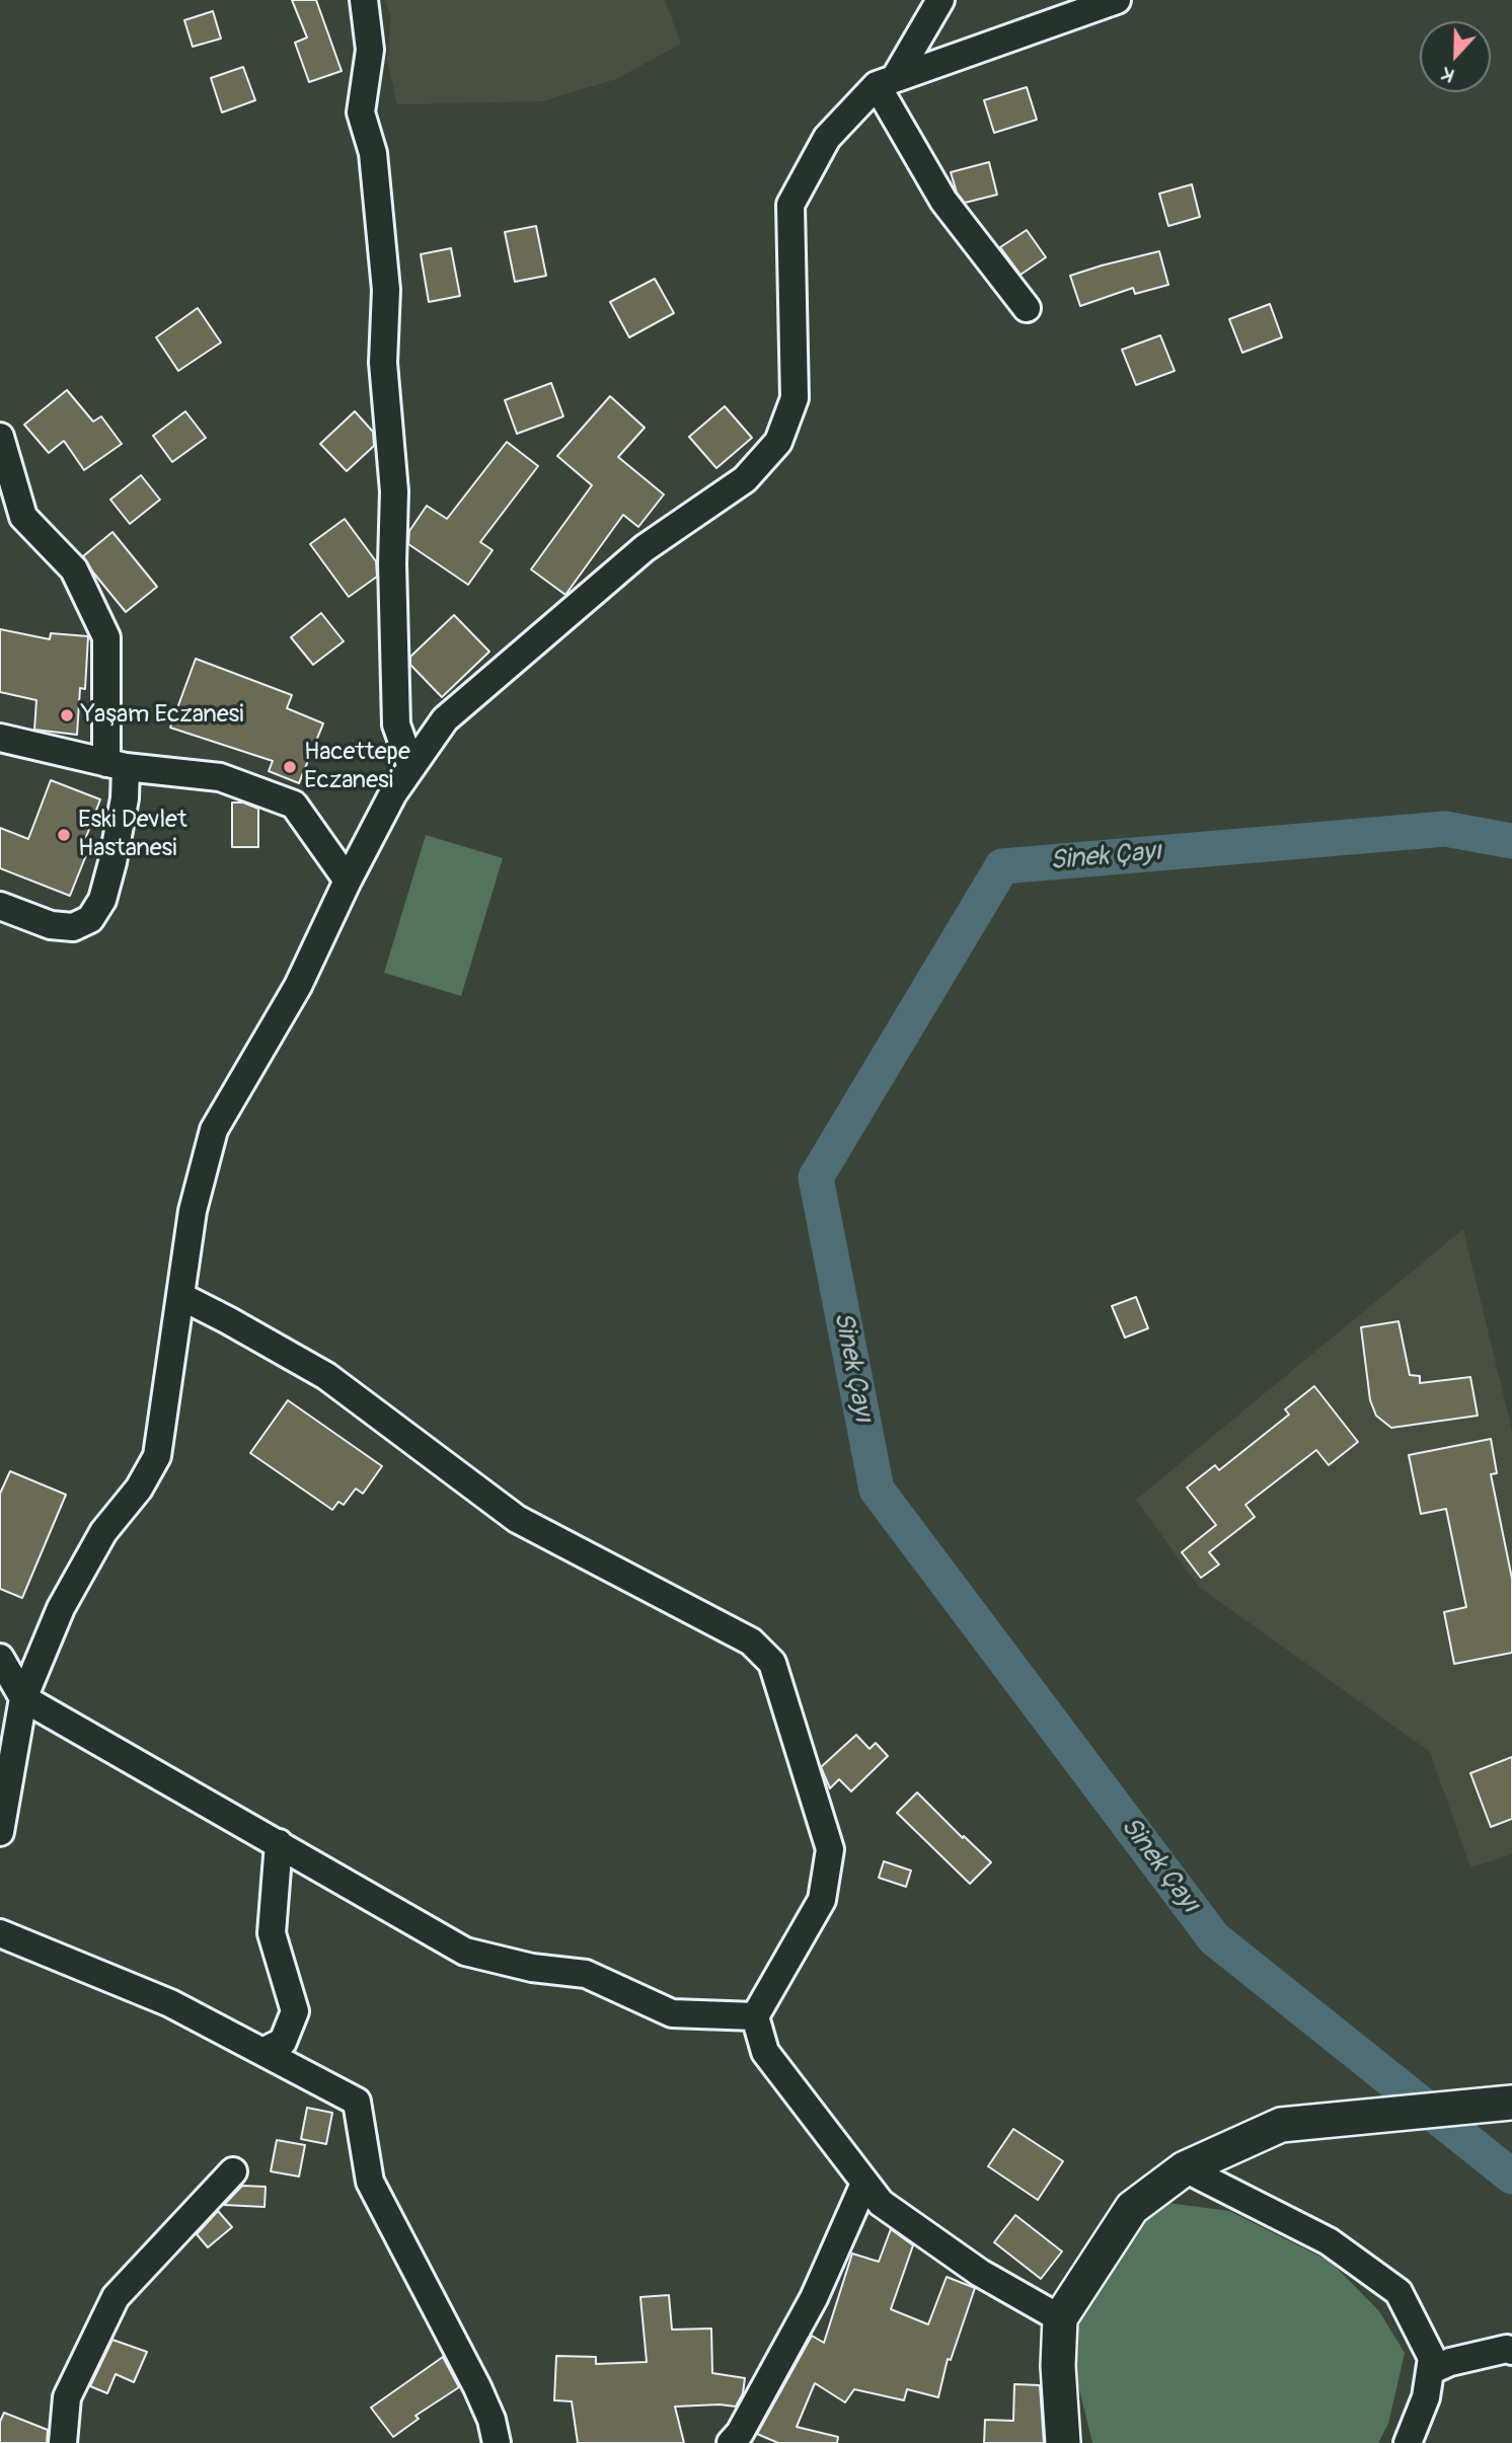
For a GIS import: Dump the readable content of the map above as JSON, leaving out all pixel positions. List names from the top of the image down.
{
  "water": ["Sinek Çayı"],
  "places": ["Yaşam Eczanesi", "Hacettepe Eczanesi", "Eski Devlet Hastanesi"],
  "north": "bottom"
}
